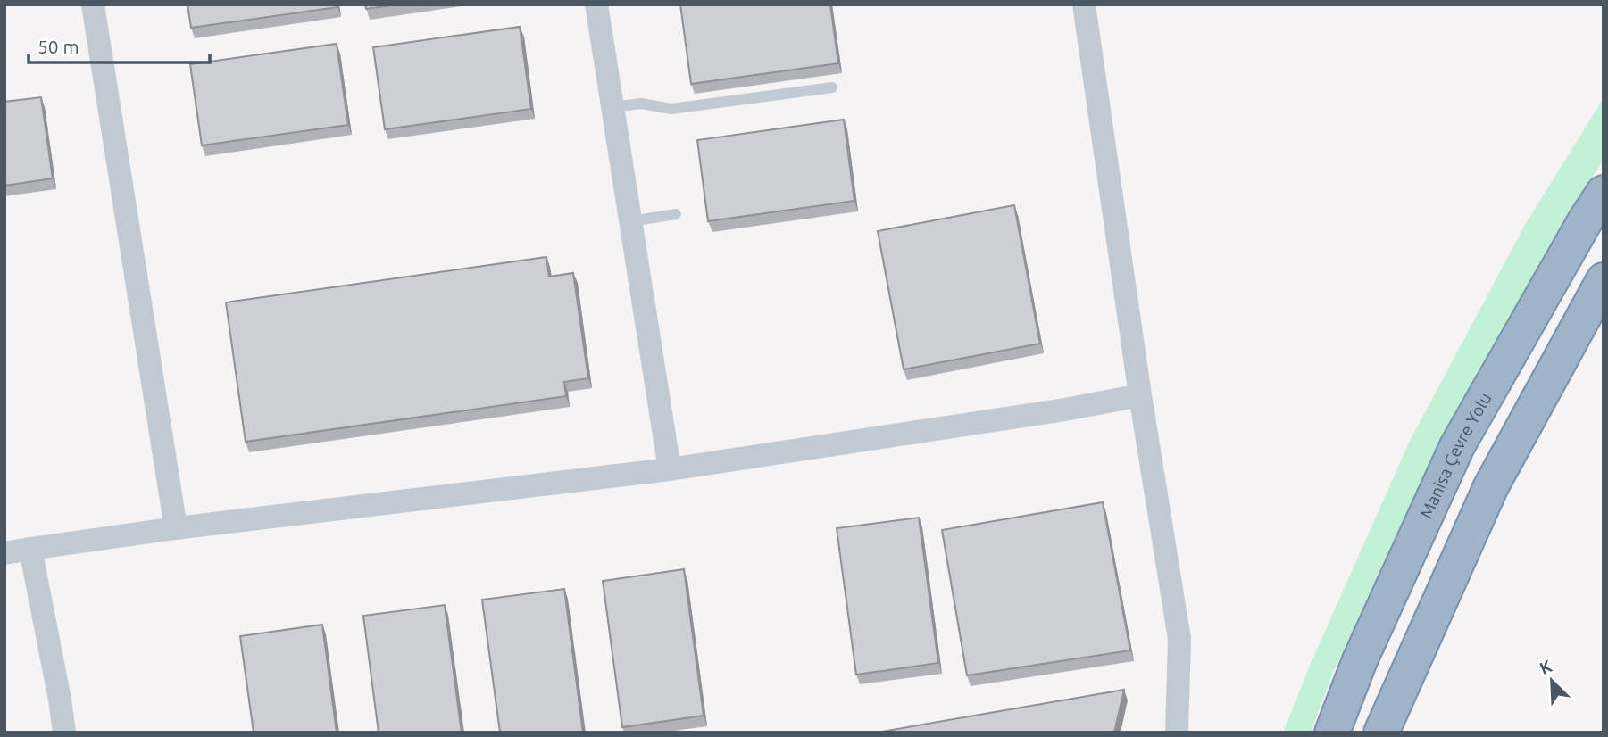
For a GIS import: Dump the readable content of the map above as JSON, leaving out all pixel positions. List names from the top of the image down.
{
  "streets": {
    "highway": ["Manisa Çevre Yolu"]
  },
  "scale_bar": "50 m",
  "north": "top left"
}
